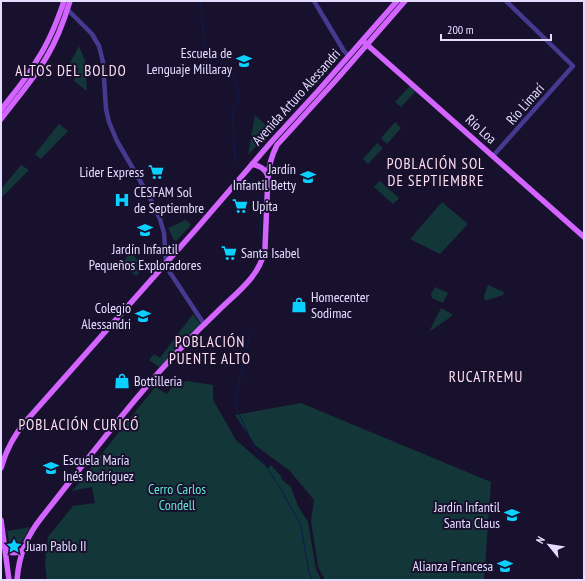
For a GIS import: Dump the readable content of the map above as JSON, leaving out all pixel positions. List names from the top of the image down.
{
  "streets": {
    "main road": ["Avenida Arturo Alessandri", "Río Loa"],
    "street": ["Río Limarí"]
  },
  "crossings": [
    ["Avenida Arturo Alessandri", "Río Loa"],
    ["Río Limarí", "Río Loa"]
  ],
  "districts": [
    "ALTOS DEL BOLDO",
    "POBLACIÓN SOL DE SEPTIEMBRE",
    "POBLACIÓN PUENTE ALTO",
    "RUCATREMU",
    "POBLACIÓN CURICÓ"
  ],
  "parks": ["Cerro Carlos Condell"],
  "places": {
    "school or university": [
      "Escuela de Lenguaje Millaray",
      "Jardín Infantil Betty",
      "Jardín Infantil Pequeños Exploradores",
      "Colegio Alessandri",
      "Escuela María Inés Rodríguez",
      "Jardín Infantil Santa Claus",
      "Alianza Francesa"
    ],
    "supermarket": ["Lider Express", "Upita", "Santa Isabel"],
    "hospital": ["CESFAM Sol de Septiembre"],
    "shop": ["Homecenter Sodimac", "Bottilleria"],
    "place": ["Juan Pablo II"]
  },
  "scale_bar": "200 m",
  "north": "top left"
}
